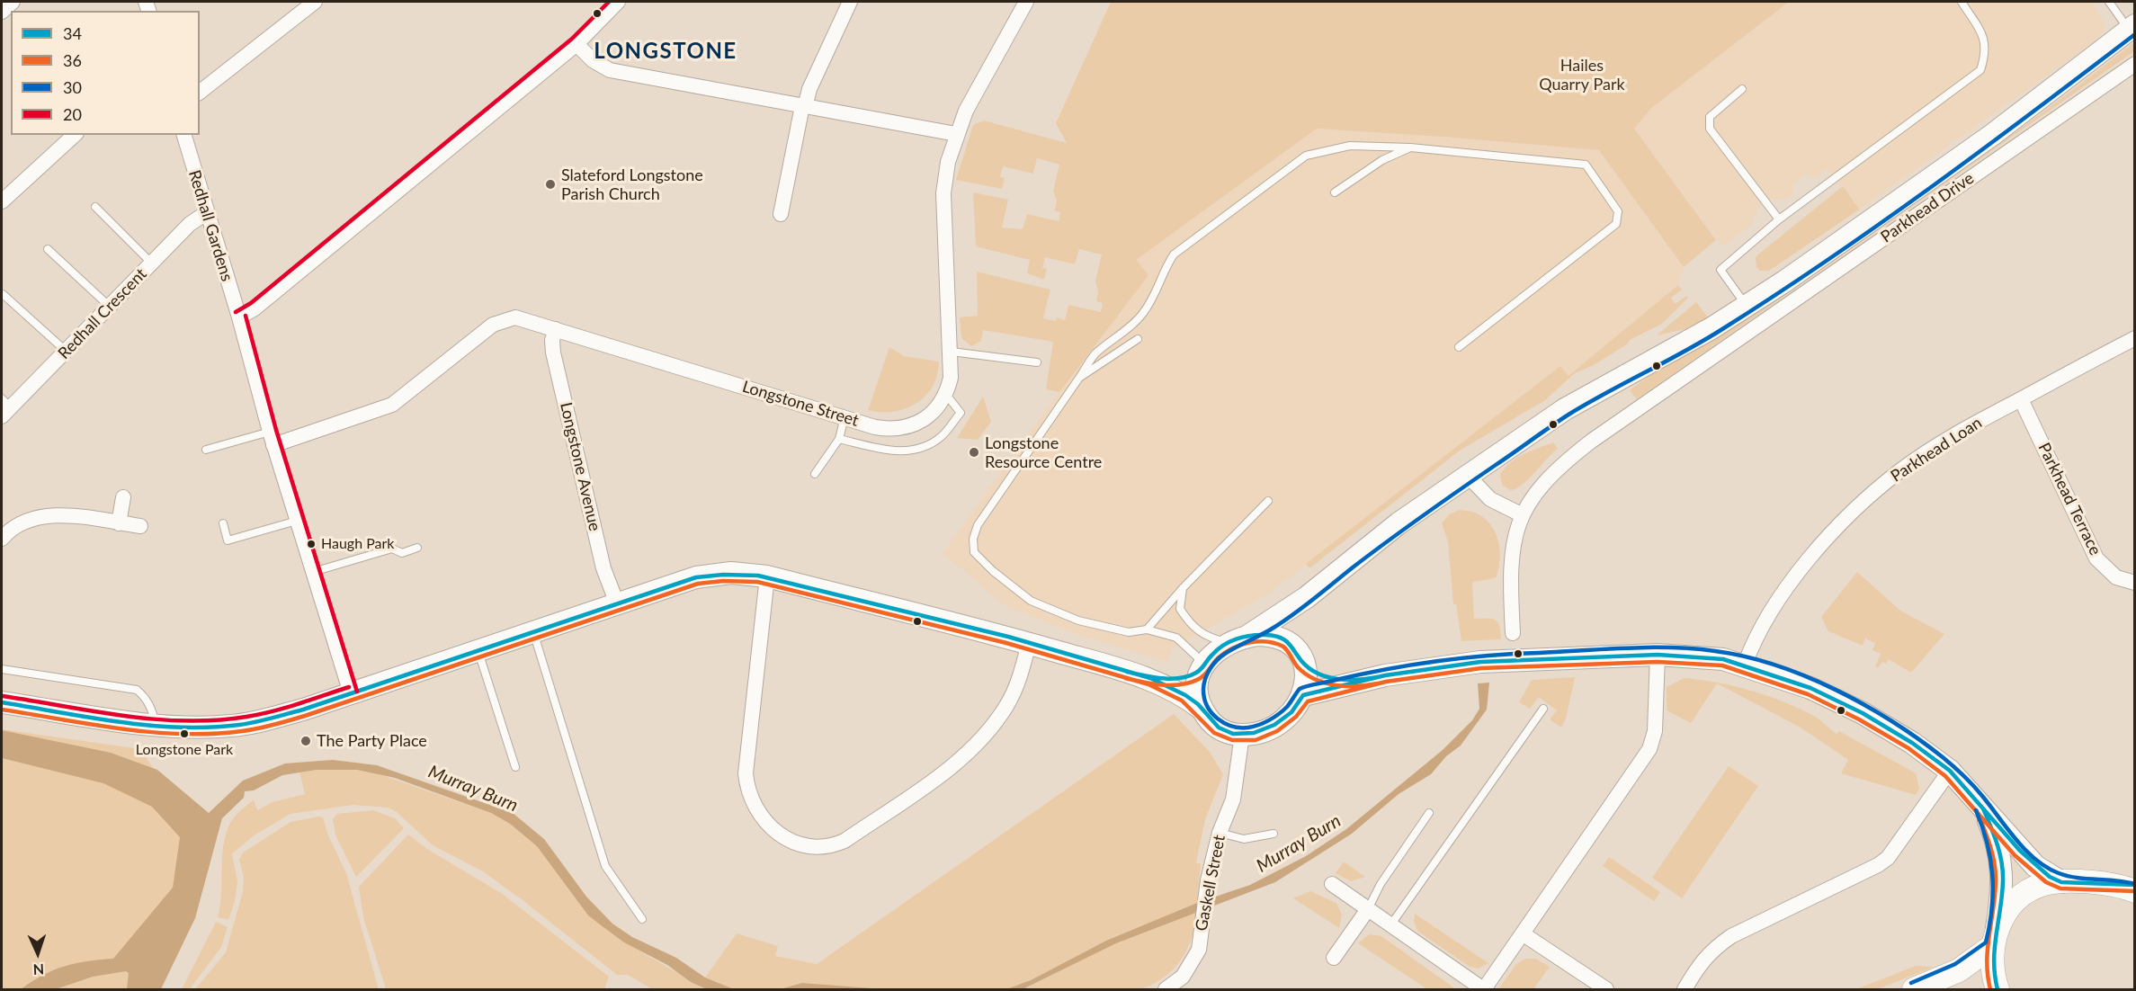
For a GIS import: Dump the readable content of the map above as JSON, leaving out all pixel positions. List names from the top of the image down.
{
  "streets": {
    "street": [
      "Parkhead Drive",
      "Redhall Gardens",
      "Redhall Crescent",
      "Longstone Street",
      "Parkhead Loan",
      "Longstone Avenue",
      "Parkhead Terrace",
      "Gaskell Street"
    ]
  },
  "crossings": [
    ["Redhall Gardens", "Redhall Crescent"],
    ["Redhall Gardens", "Longstone Street"],
    ["Longstone Street", "Longstone Avenue"],
    ["Parkhead Loan", "Parkhead Terrace"]
  ],
  "districts": ["LONGSTONE"],
  "water": ["Murray Burn"],
  "parks": ["Hailes Quarry Park"],
  "places": [
    "Slateford Longstone Parish Church",
    "Longstone Resource Centre",
    "Haugh Park",
    "Longstone Park",
    "The Party Place"
  ],
  "lines": [
    "transit line 20",
    "transit line 30",
    "transit line 34",
    "transit line 36"
  ],
  "legend": [
    "34",
    "36",
    "30",
    "20"
  ],
  "north": "bottom"
}
